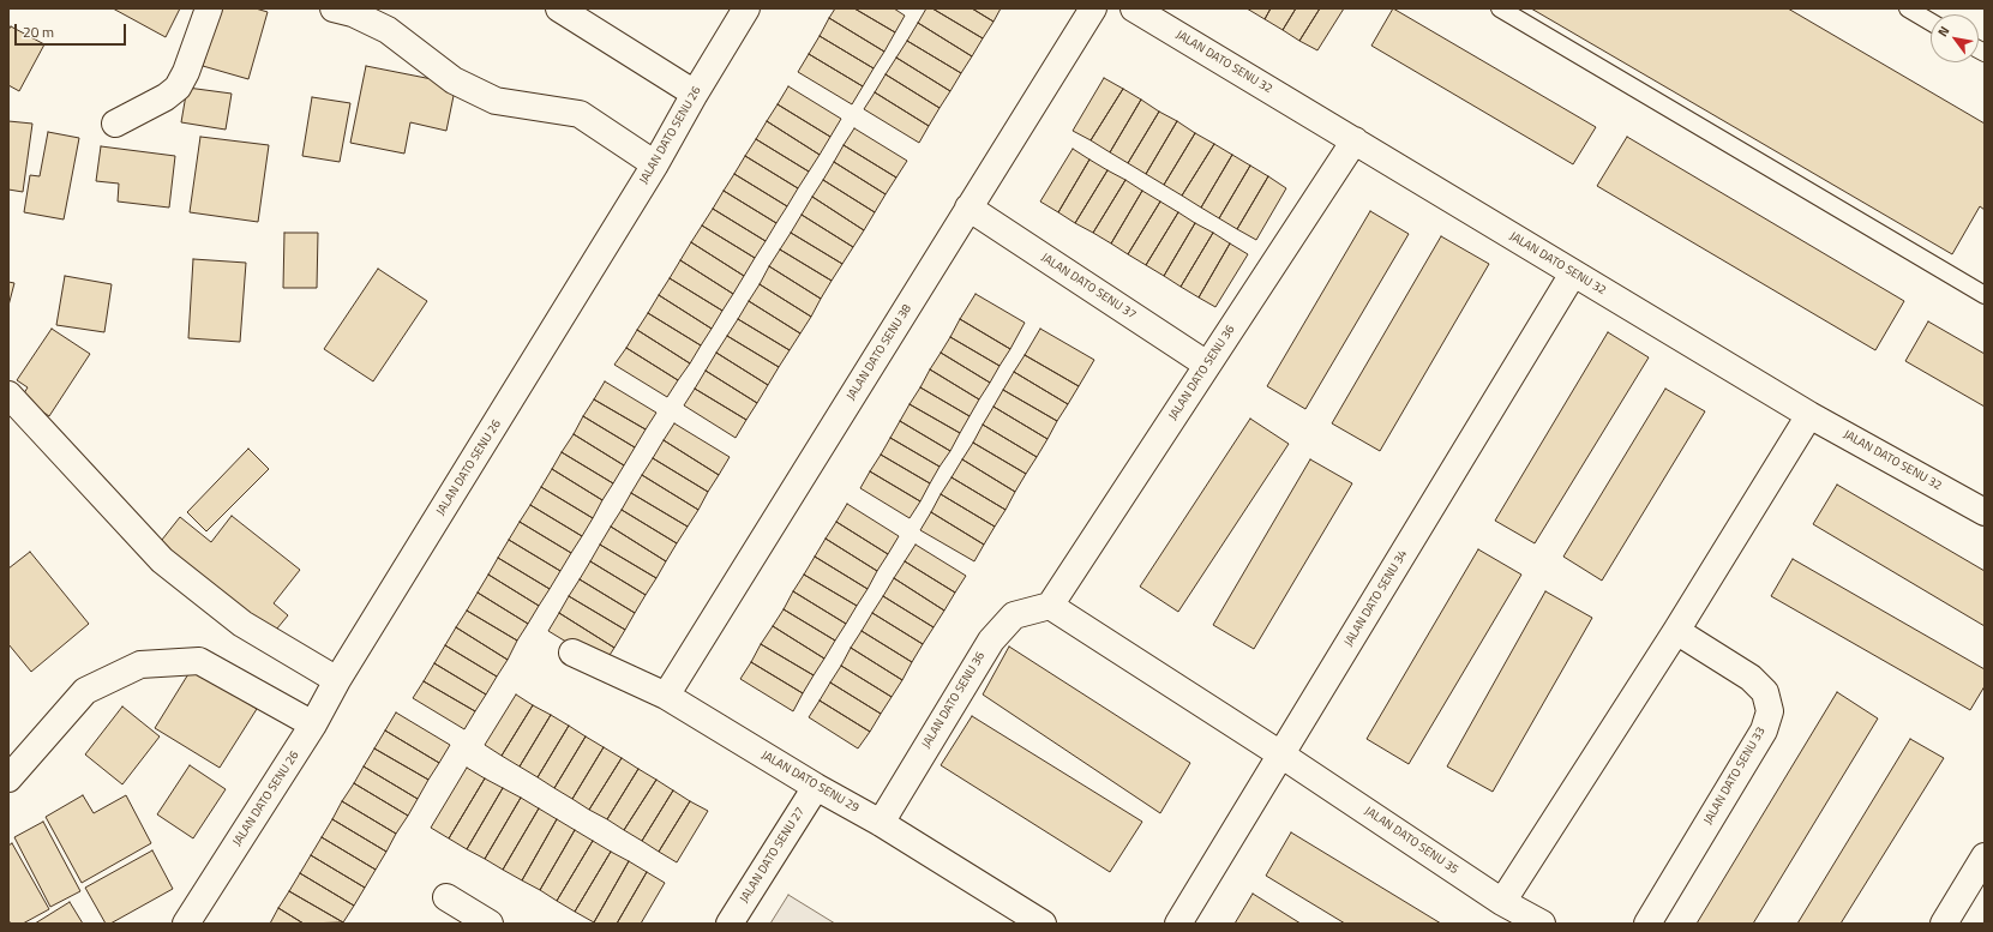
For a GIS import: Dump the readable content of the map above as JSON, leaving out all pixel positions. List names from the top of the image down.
{
  "streets": {
    "street": [
      "JALAN DATO SENU 32",
      "JALAN DATO SENU 26",
      "JALAN DATO SENU 37",
      "JALAN DATO SENU 38",
      "JALAN DATO SENU 36",
      "JALAN DATO SENU 34",
      "JALAN DATO SENU 33",
      "JALAN DATO SENU 29",
      "JALAN DATO SENU 35",
      "JALAN DATO SENU 27"
    ]
  },
  "crossings": [
    ["JALAN DATO SENU 32", "JALAN DATO SENU 36"],
    ["JALAN DATO SENU 32", "JALAN DATO SENU 34"],
    ["JALAN DATO SENU 37", "JALAN DATO SENU 38"],
    ["JALAN DATO SENU 37", "JALAN DATO SENU 36"],
    ["JALAN DATO SENU 38", "JALAN DATO SENU 29"],
    ["JALAN DATO SENU 36", "JALAN DATO SENU 29"],
    ["JALAN DATO SENU 34", "JALAN DATO SENU 35"],
    ["JALAN DATO SENU 29", "JALAN DATO SENU 27"]
  ],
  "scale_bar": "20 m",
  "north": "top left"
}
